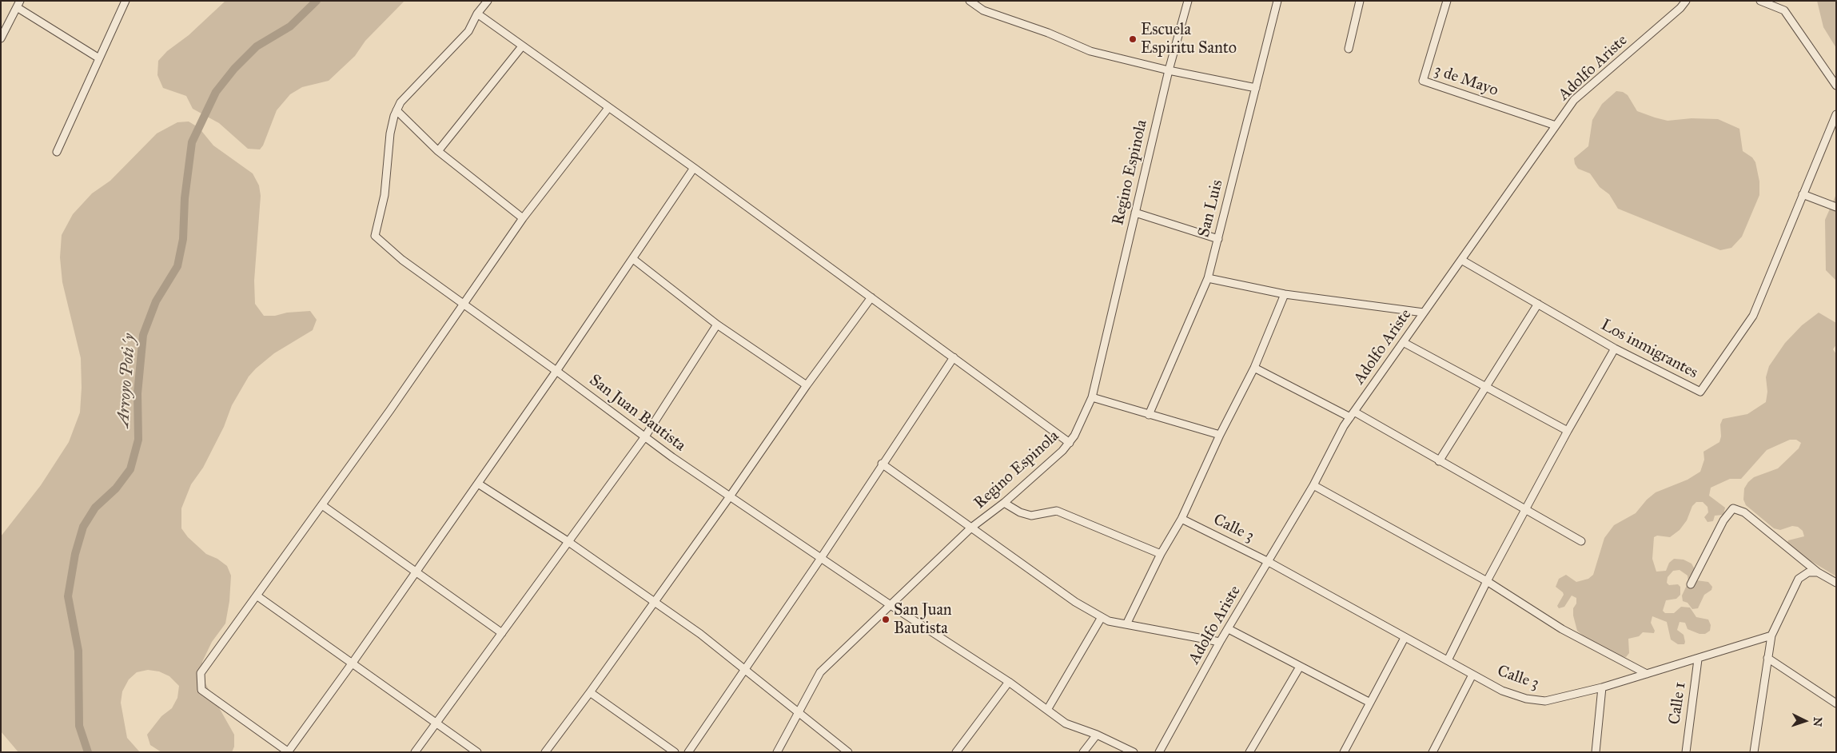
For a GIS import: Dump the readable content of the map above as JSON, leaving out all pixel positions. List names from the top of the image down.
{
  "streets": {
    "street": [
      "Adolfo Ariste",
      "3 de Mayo",
      "Regino Espinola",
      "San Luis",
      "Los inmigrantes",
      "San Juan Bautista",
      "Calle 3",
      "Calle 1"
    ]
  },
  "crossings": [
    ["Adolfo Ariste", "3 de Mayo"],
    ["Adolfo Ariste", "Los inmigrantes"],
    ["Adolfo Ariste", "Calle 3"],
    ["Regino Espinola", "San Juan Bautista"],
    ["Calle 3", "Calle 1"]
  ],
  "water": ["Arroyo Poti´y"],
  "places": ["Escuela Espiritu Santo", "San Juan Bautista"],
  "north": "right"
}
